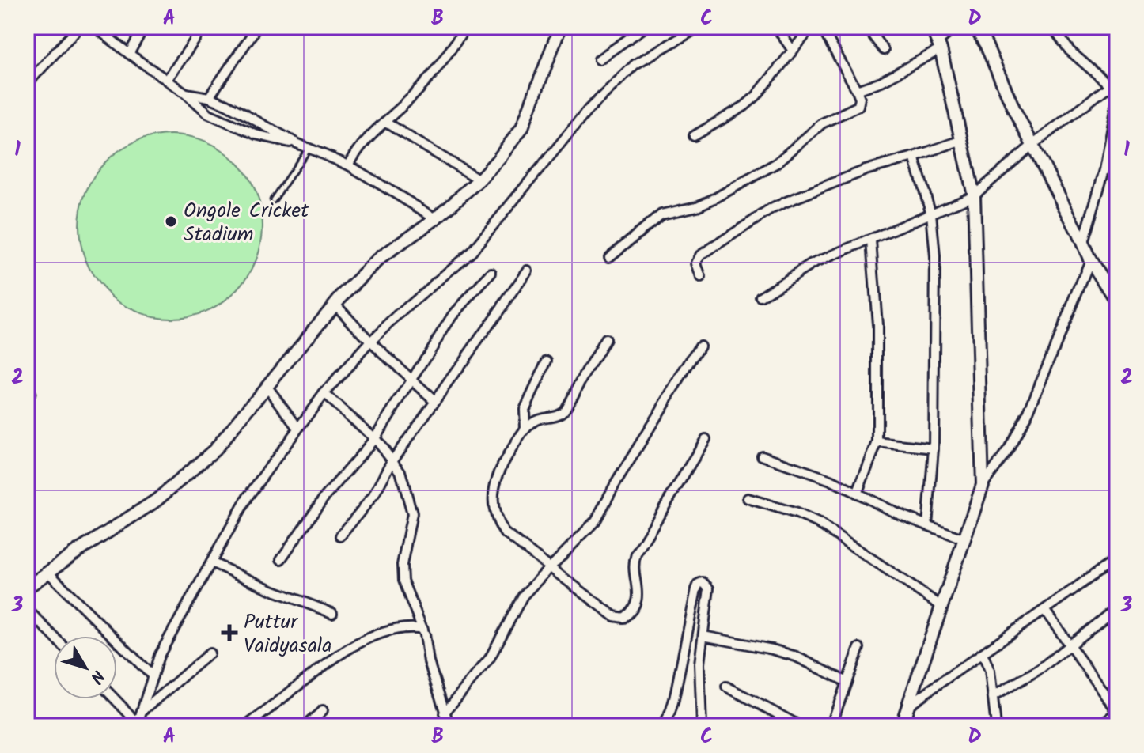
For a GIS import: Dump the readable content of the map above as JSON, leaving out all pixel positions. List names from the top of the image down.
{
  "places": {
    "other": ["Ongole Cricket Stadium"],
    "health": ["Puttur Vaidyasala"]
  },
  "north": "bottom right",
  "grid": {
    "columns": [
      "A",
      "B",
      "C",
      "D"
    ],
    "rows": ["1", "2", "3"]
  }
}
